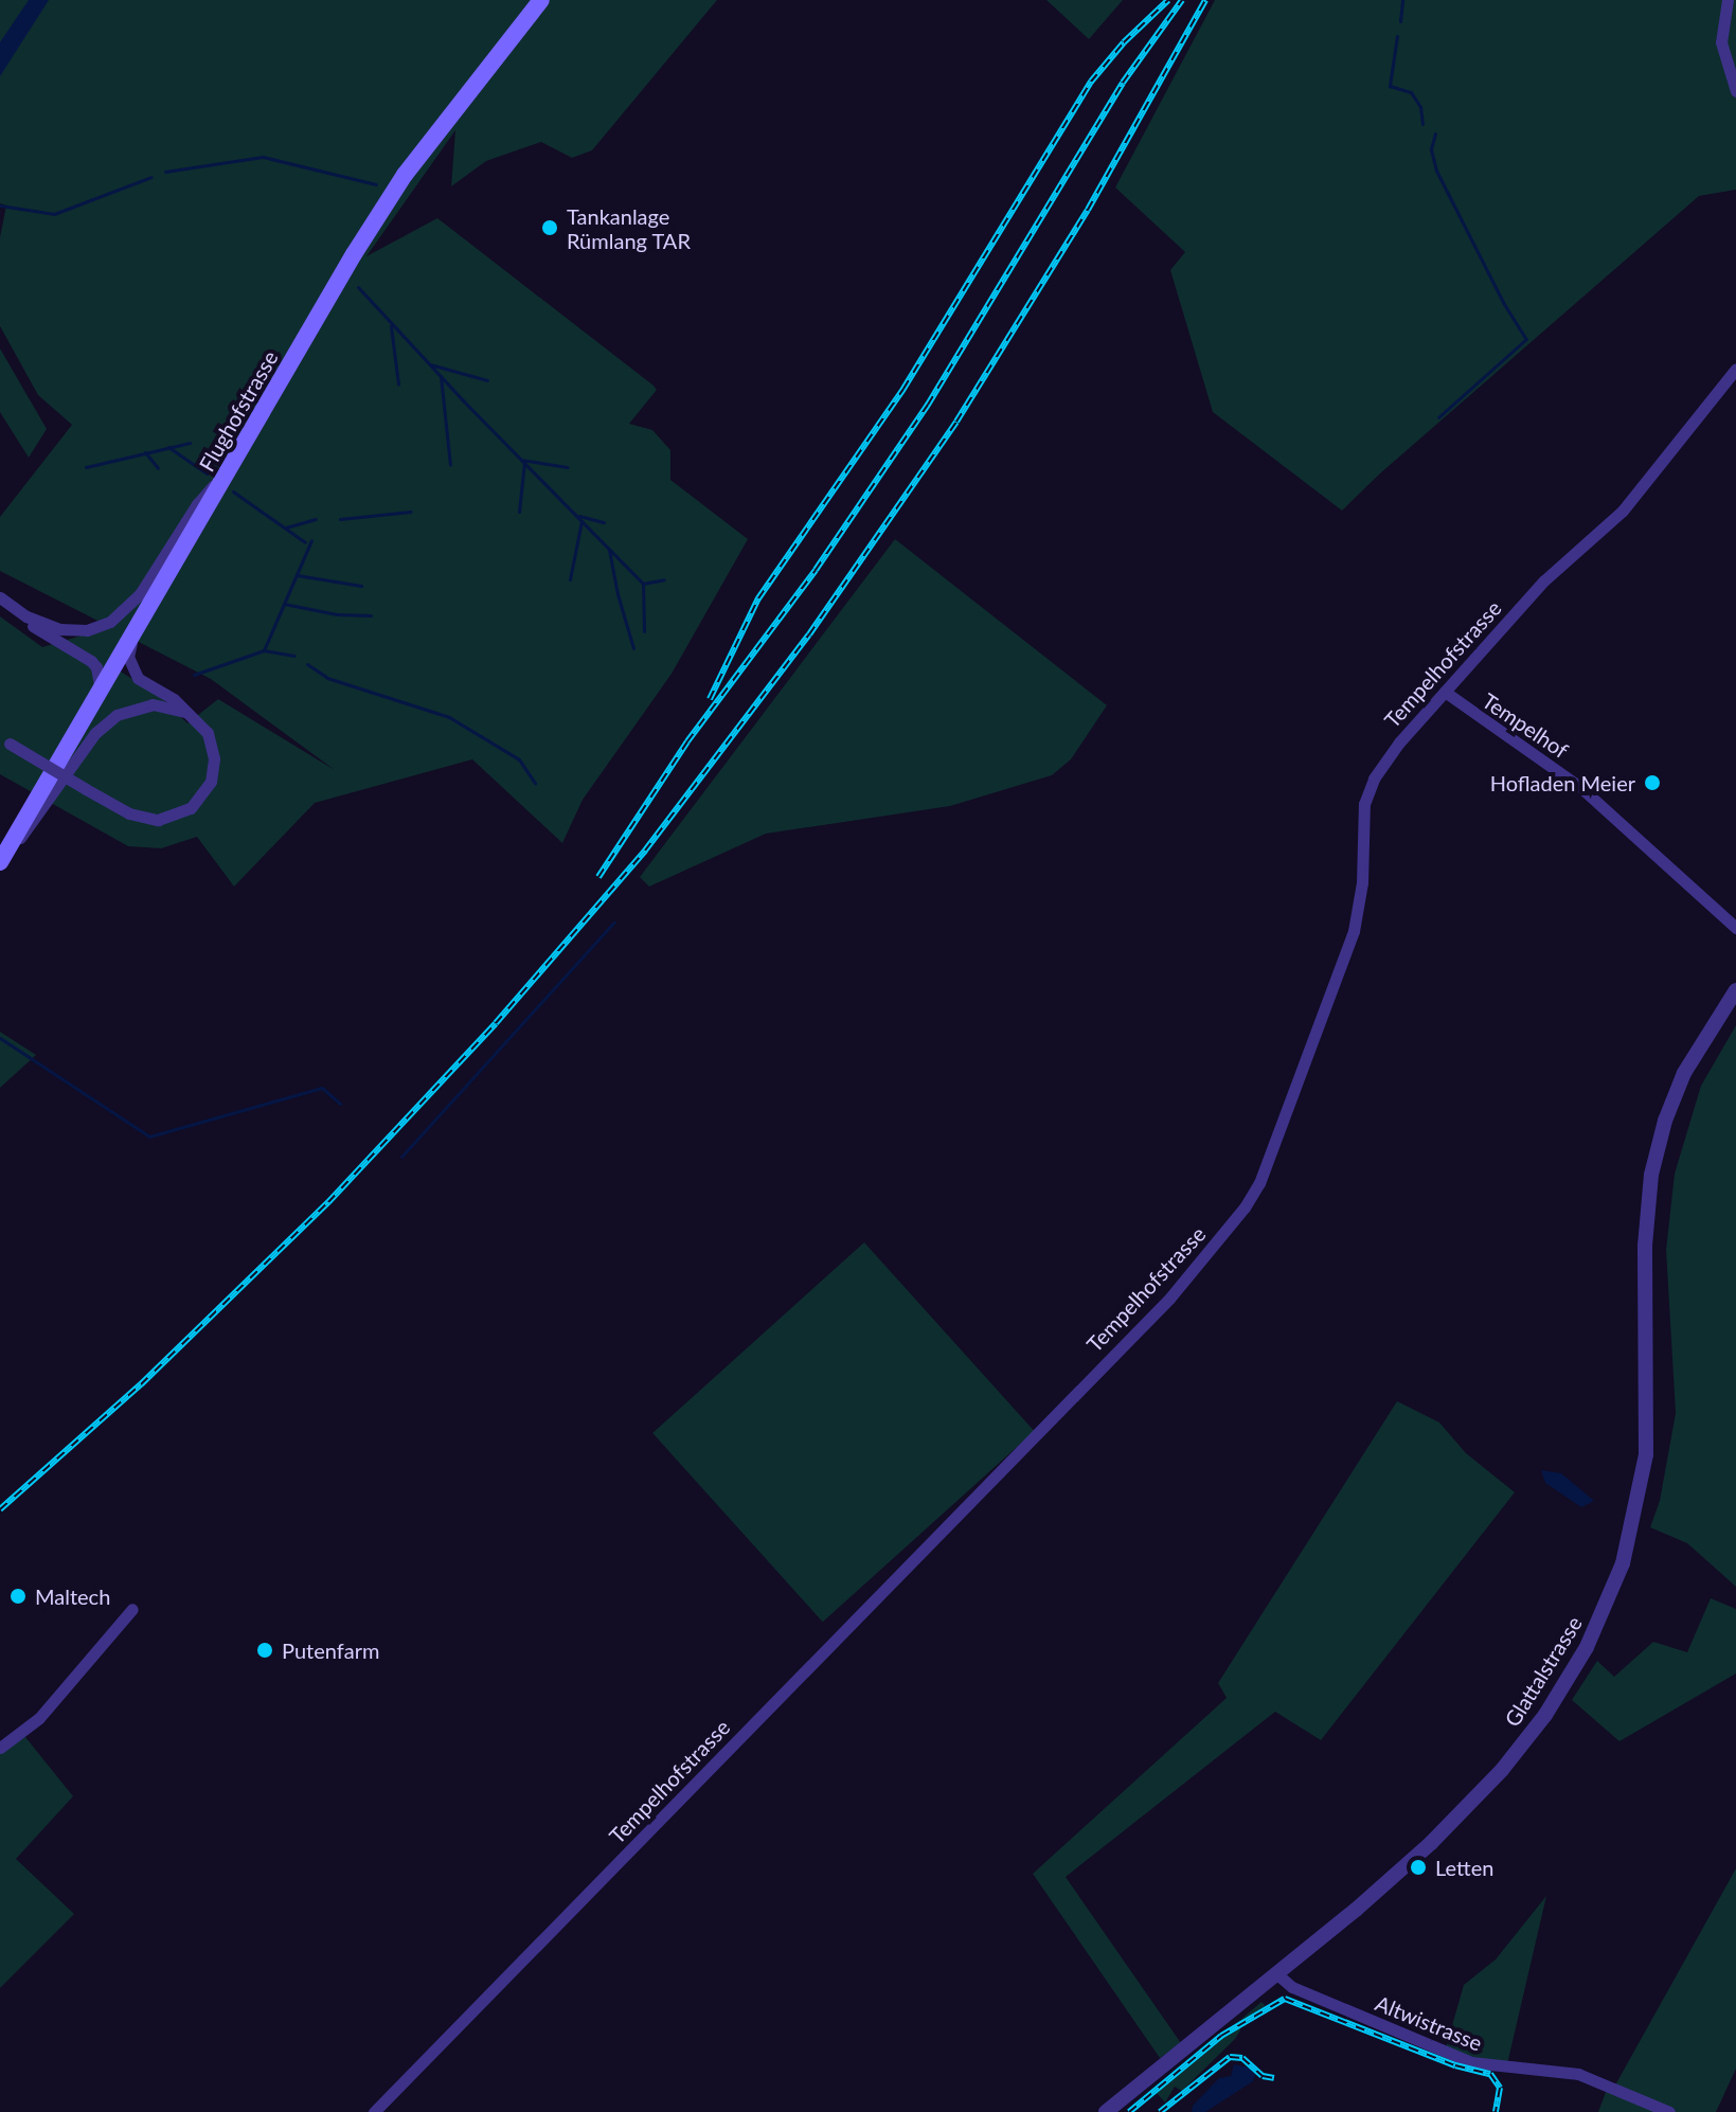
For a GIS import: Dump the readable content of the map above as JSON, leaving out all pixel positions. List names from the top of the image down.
{
  "streets": {
    "main road": ["Flughofstrasse"],
    "street": [
      "Tempelhofstrasse",
      "Tempelhof",
      "Glattalstrasse",
      "Altwistrasse"
    ]
  },
  "crossings": [
    ["Tempelhofstrasse", "Tempelhof"],
    ["Glattalstrasse", "Altwistrasse"]
  ],
  "places": [
    "Tankanlage Rümlang TAR",
    "Hofladen Meier",
    "Maltech",
    "Putenfarm",
    "Letten"
  ]
}
